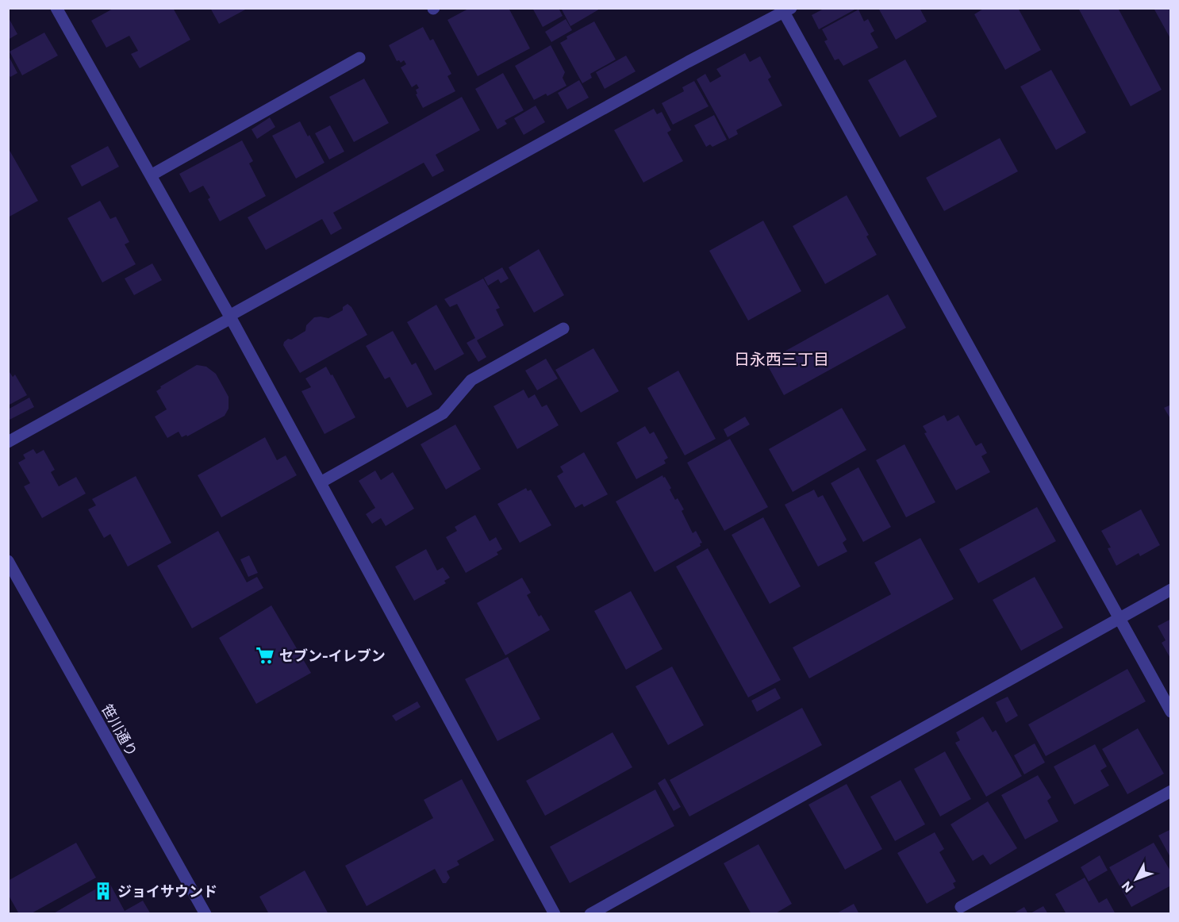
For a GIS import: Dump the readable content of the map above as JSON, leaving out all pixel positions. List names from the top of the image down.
{
  "streets": {
    "street": ["笹川通り"]
  },
  "districts": ["日永西三丁目"],
  "places": {
    "supermarket": ["セブン-イレブン"],
    "building": ["ジョイサウンド"]
  },
  "north": "bottom left"
}
